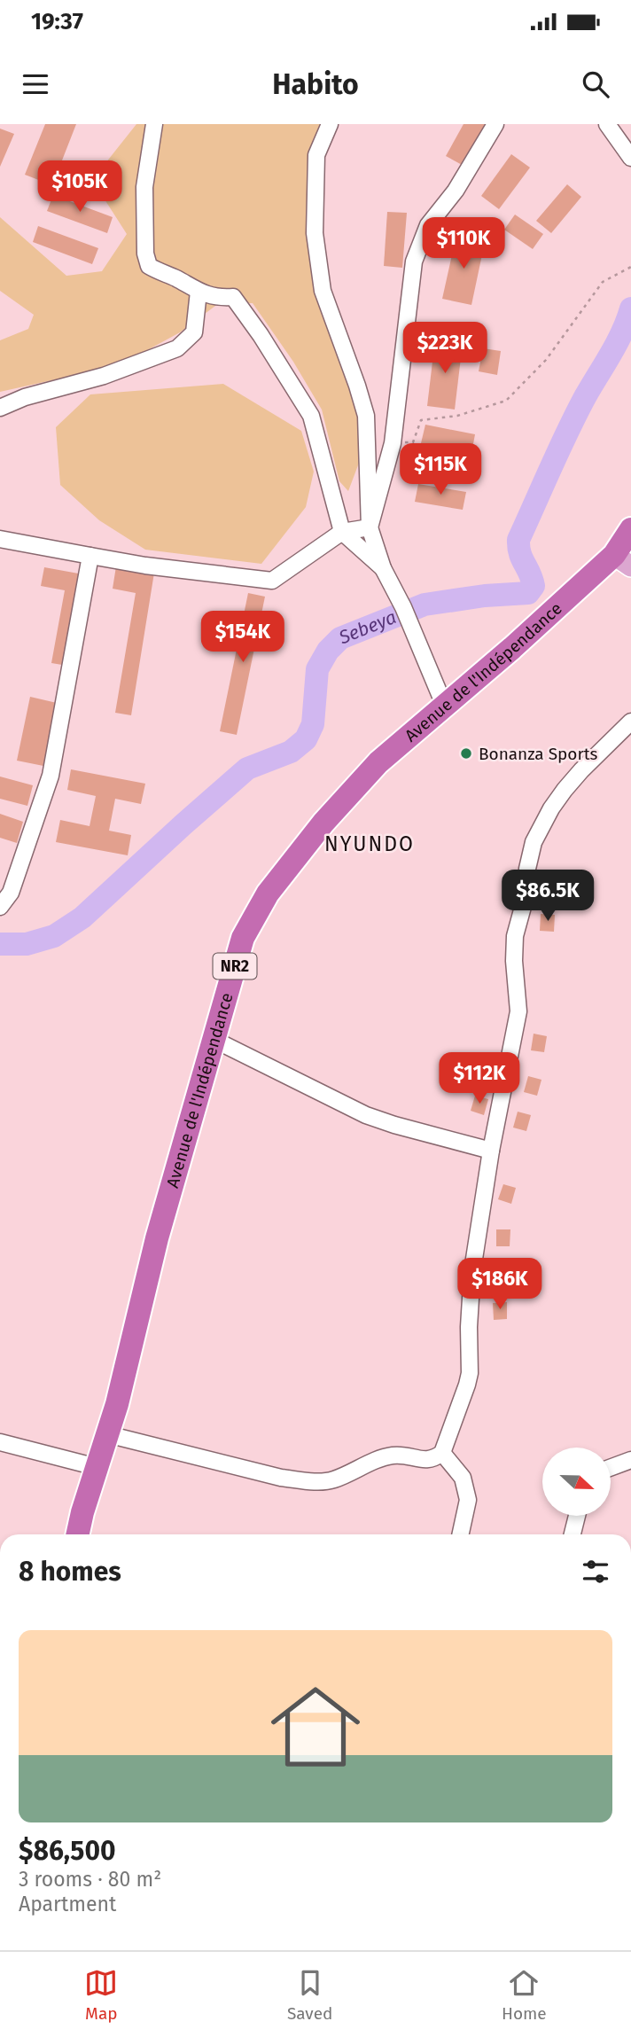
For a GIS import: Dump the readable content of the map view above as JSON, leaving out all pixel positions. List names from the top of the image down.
{
  "streets": {
    "highway": ["Avenue de l'Indépendance", "NR2"]
  },
  "districts": ["NYUNDO"],
  "water": ["Sebeya"],
  "places": ["Bonanza Sports"],
  "north": "right",
  "page": {
    "status": "19:37",
    "header": "Habito",
    "price": [
      "$105K",
      "$110K",
      "$223K",
      "$115K",
      "$154K",
      "$86.5K",
      "$112K",
      "$186K"
    ],
    "heading": "8 homes",
    "list": [
      {
        "name": "$86,500",
        "note": "3 rooms · 80 m² · Apartment"
      }
    ],
    "tabs": ["Map", "Saved", "Home"]
  }
}
